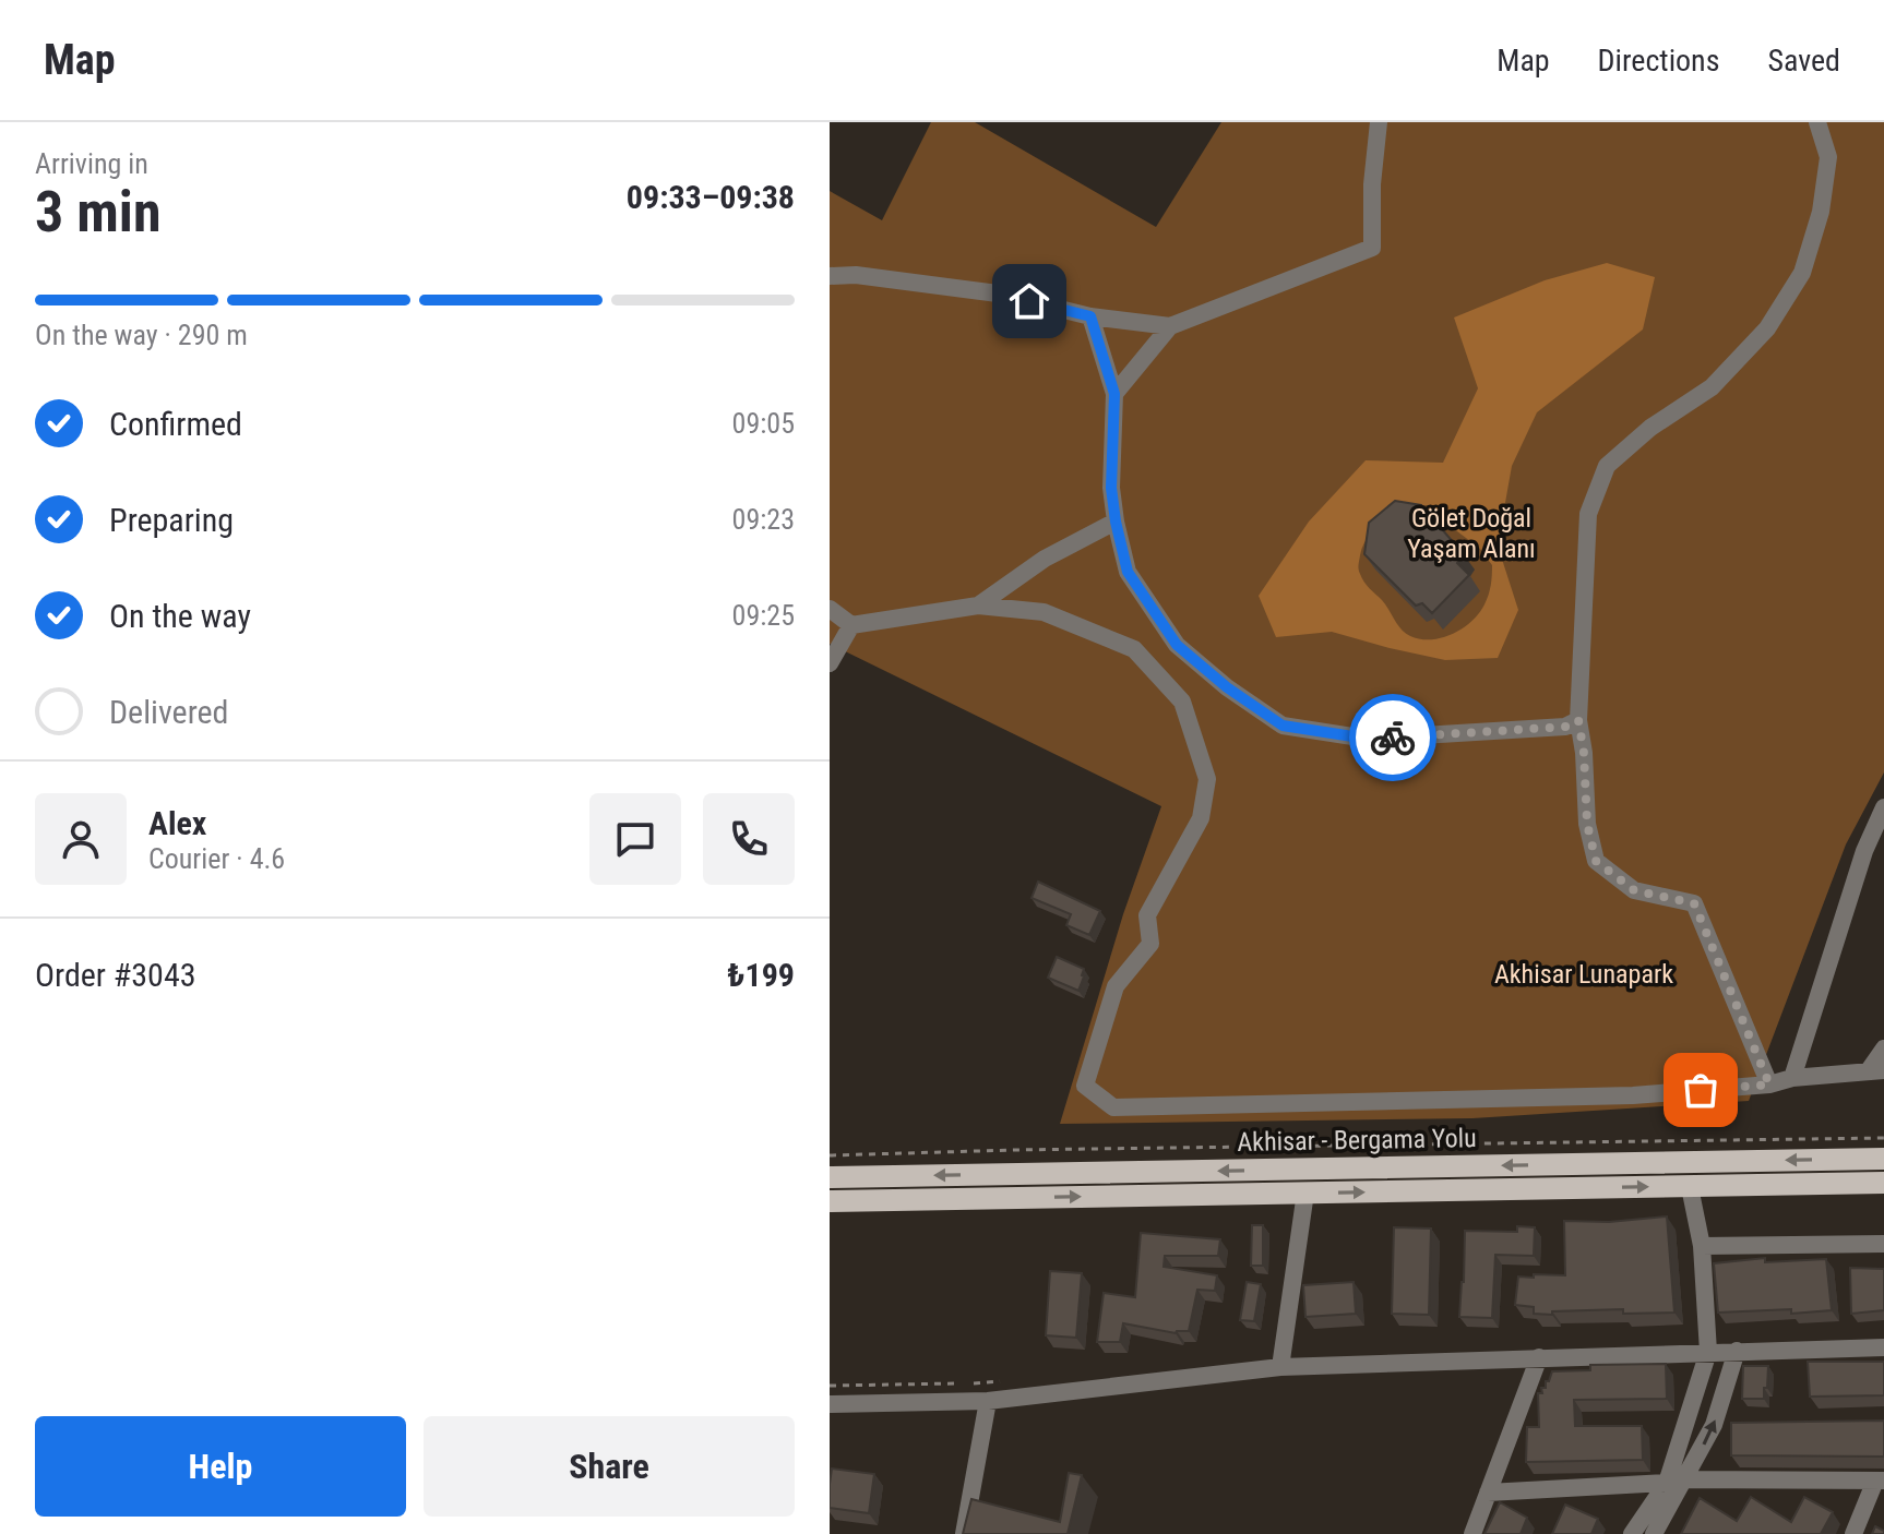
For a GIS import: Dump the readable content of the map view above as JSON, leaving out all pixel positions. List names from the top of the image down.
{
  "streets": {
    "main road": ["Akhisar - Bergama Yolu"]
  },
  "parks": ["Gölet Doğal Yaşam Alanı", "Akhisar Lunapark"],
  "page": {
    "header": "Map",
    "nav": ["Map", "Directions", "Saved"],
    "heading": ["3 min", "Arriving in", "09:33–09:38"],
    "panel": [
      "Alex",
      "Courier · 4.6",
      "Order #3043",
      "₺199"
    ],
    "bar": "On the way · 290 m",
    "list": [
      ["Confirmed", "09:05"],
      ["Preparing", "09:23"],
      ["On the way", "09:25"],
      "Delivered"
    ],
    "buttons": ["Help", "Share"]
  }
}
